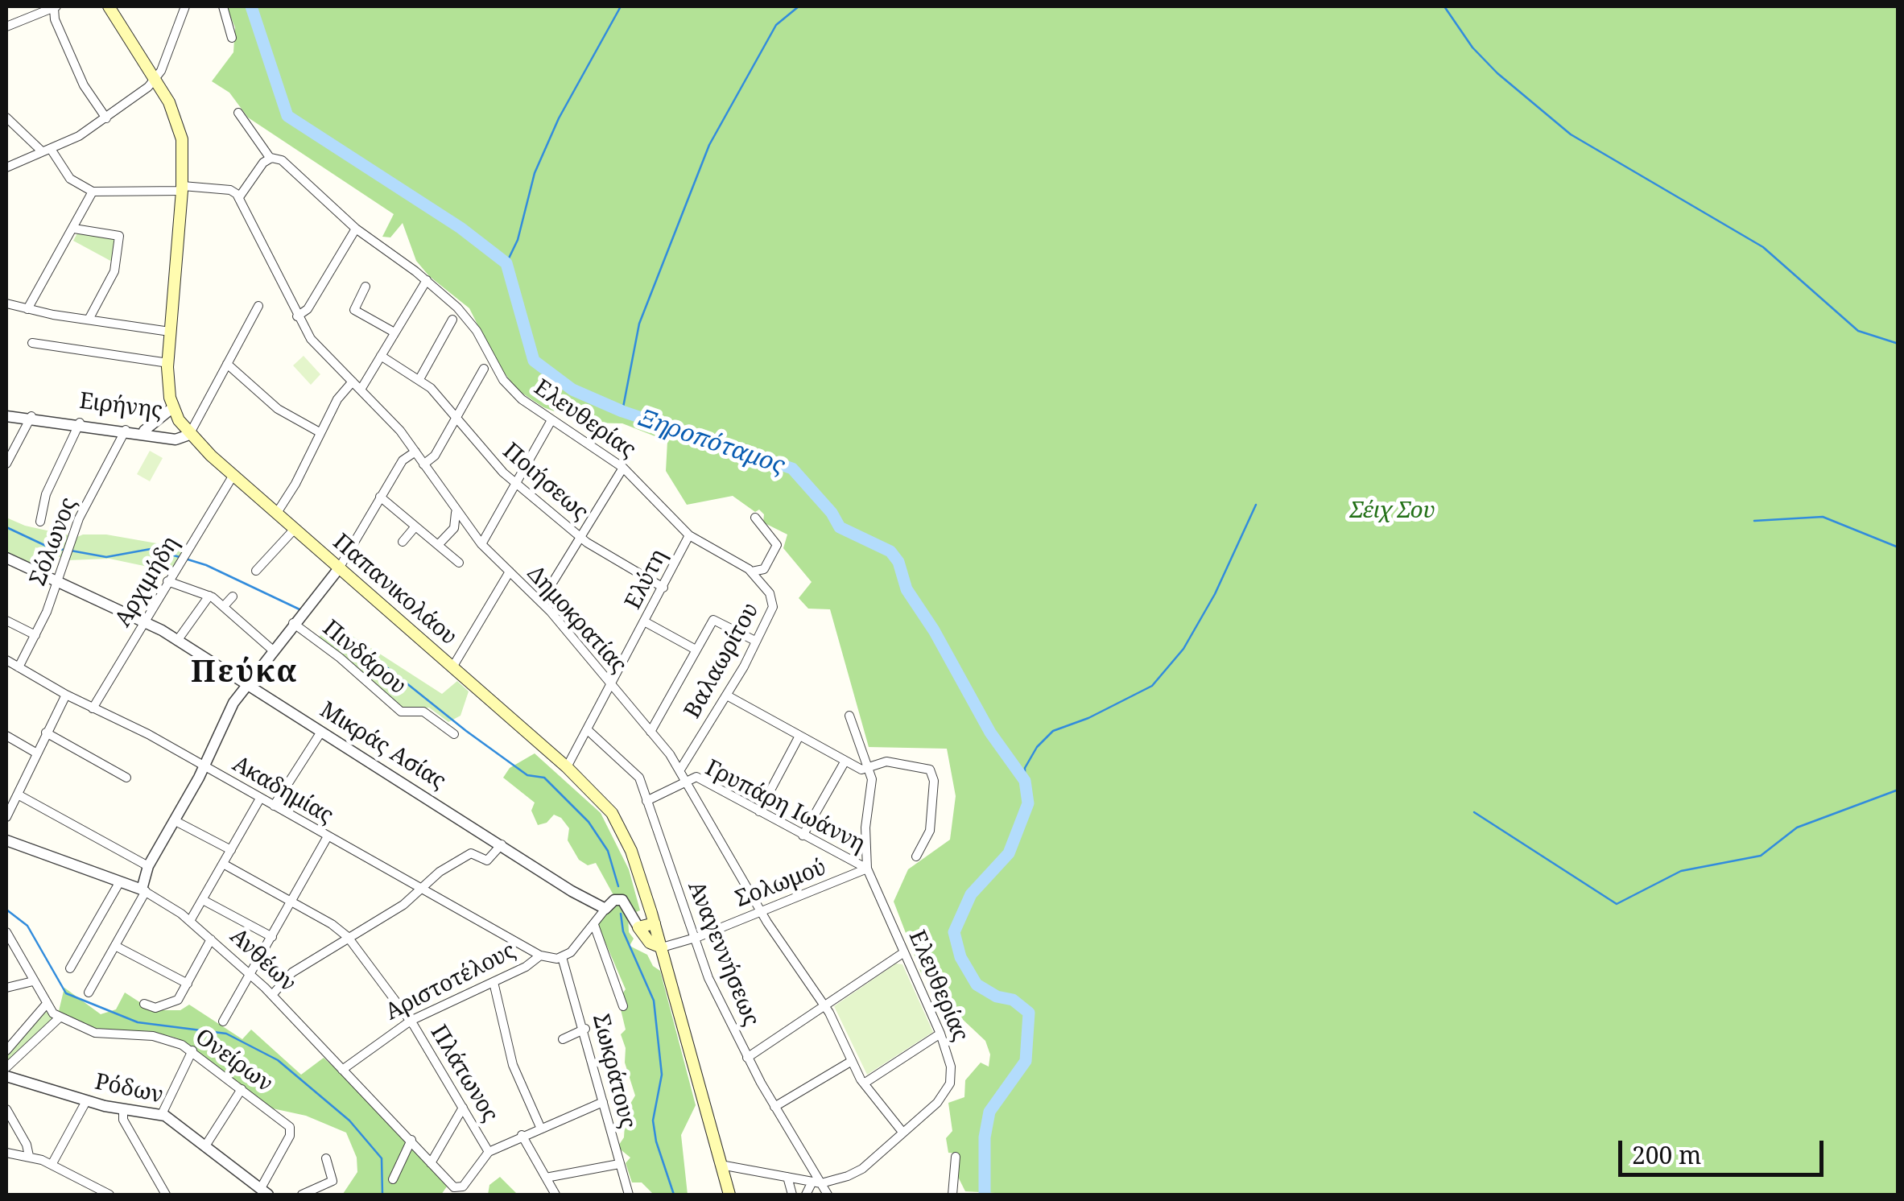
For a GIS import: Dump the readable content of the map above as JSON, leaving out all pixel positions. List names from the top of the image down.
{
  "streets": {
    "main road": ["Παπανικολάου"],
    "street": [
      "Ειρήνης",
      "Ελευθερίας",
      "Ποιήσεως",
      "Σόλωνος",
      "Ελύτη",
      "Αρχιμήδη",
      "Δημοκρατίας",
      "Πινδάρου",
      "Βαλαωρίτου",
      "Μικράς Ασίας",
      "Ακαδημίας",
      "Γρυπάρη Ιωάννη",
      "Σολωμού",
      "Αναγεννήσεως",
      "Ανθέων",
      "Αριστοτέλους",
      "Ονείρων",
      "Σωκράτους",
      "Πλάτωνος",
      "Ρόδων"
    ]
  },
  "crossings": [
    ["Ειρήνης", "Σόλωνος"],
    ["Ειρήνης", "Παπανικολάου"],
    ["Ελευθερίας", "Ελύτη"],
    ["Ελευθερίας", "Δημοκρατίας"],
    ["Ελευθερίας", "Βαλαωρίτου"],
    ["Ελευθερίας", "Γρυπάρη Ιωάννη"],
    ["Ελευθερίας", "Σολωμού"],
    ["Ποιήσεως", "Ελύτη"],
    ["Σόλωνος", "Μικράς Ασίας"],
    ["Σόλωνος", "Ακαδημίας"],
    ["Ελύτη", "Παπανικολάου"],
    ["Ελύτη", "Δημοκρατίας"],
    ["Ελύτη", "Αναγεννήσεως"],
    ["Αρχιμήδη", "Παπανικολάου"],
    ["Αρχιμήδη", "Μικράς Ασίας"],
    ["Αρχιμήδη", "Ακαδημίας"],
    ["Παπανικολάου", "Σολωμού"],
    ["Δημοκρατίας", "Βαλαωρίτου"],
    ["Δημοκρατίας", "Γρυπάρη Ιωάννη"],
    ["Δημοκρατίας", "Σολωμού"],
    ["Ακαδημίας", "Αριστοτέλους"],
    ["Γρυπάρη Ιωάννη", "Σολωμού"],
    ["Σολωμού", "Αναγεννήσεως"],
    ["Ανθέων", "Αριστοτέλους"],
    ["Ανθέων", "Πλάτωνος"],
    ["Αριστοτέλους", "Σωκράτους"],
    ["Αριστοτέλους", "Πλάτωνος"],
    ["Ονείρων", "Ρόδων"]
  ],
  "districts": ["Πεύκα"],
  "water": ["Ξηροπόταμος"],
  "parks": ["Σέιχ Σου"],
  "scale_bar": "200 m"
}
